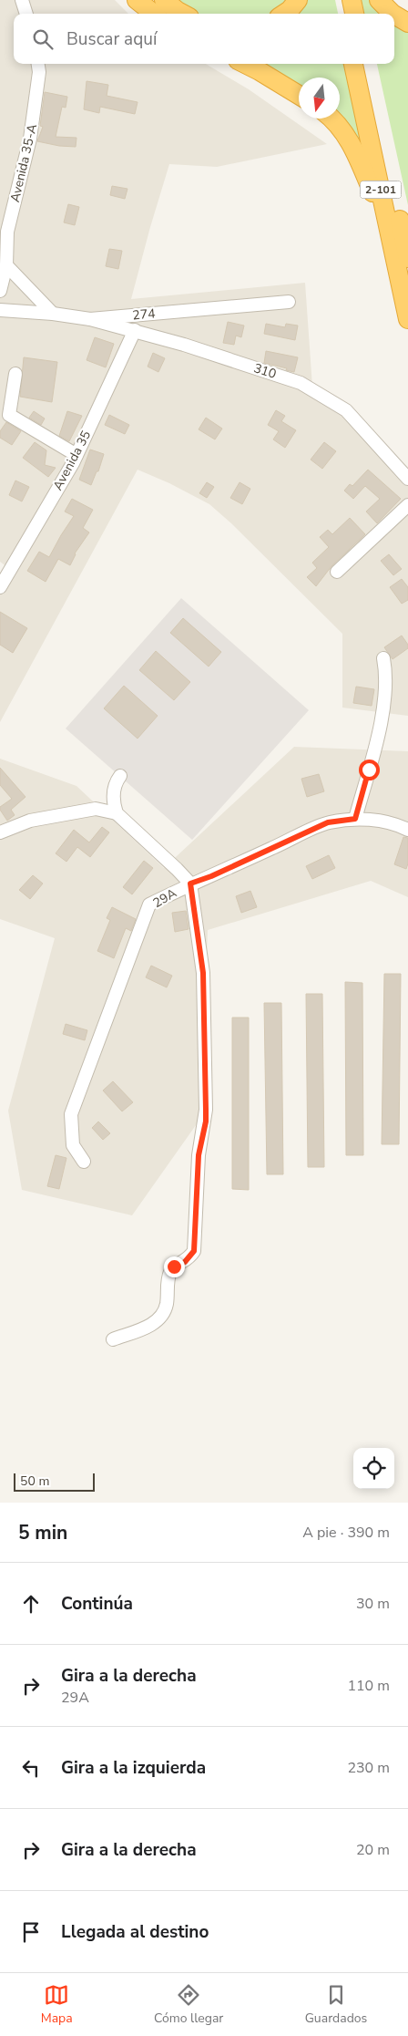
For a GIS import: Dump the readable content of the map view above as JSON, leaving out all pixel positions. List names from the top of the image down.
{
  "streets": {
    "highway": ["2-101"],
    "street": [
      "Avenida 35-A",
      "274",
      "310",
      "Avenida 35",
      "29A"
    ]
  },
  "crossings": [
    ["274", "310"],
    ["310", "Avenida 35"]
  ],
  "scale_bar": "50 m",
  "north": "bottom",
  "page": {
    "search": "Buscar aquí",
    "scale": "50 m",
    "heading": ["5 min", "A pie · 390 m"],
    "list": [
      ["Continúa", "30 m"],
      ["Gira a la derecha", "29A", "110 m"],
      ["Gira a la izquierda", "230 m"],
      ["Gira a la derecha", "20 m"],
      "Llegada al destino"
    ],
    "nav": ["Mapa", "Cómo llegar", "Guardados"]
  }
}
